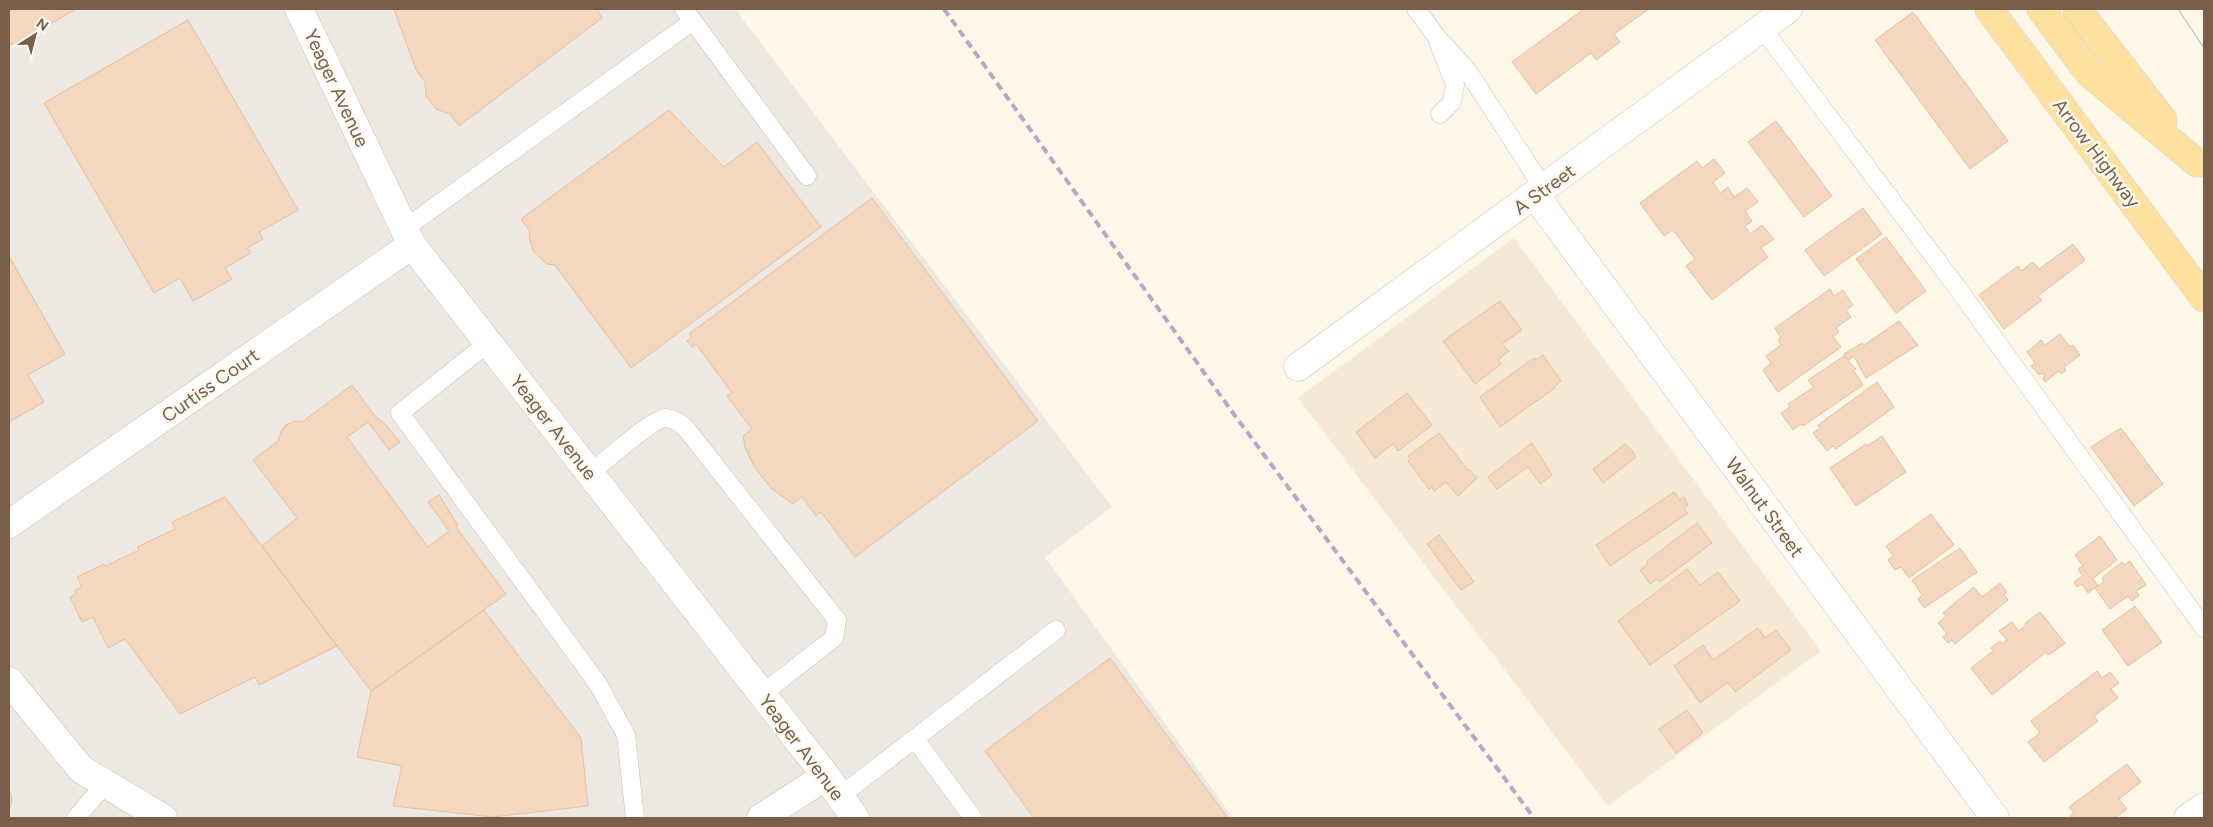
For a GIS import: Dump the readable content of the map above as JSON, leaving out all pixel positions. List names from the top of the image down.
{
  "streets": {
    "main road": ["Arrow Highway"],
    "street": [
      "Yeager Avenue",
      "A Street",
      "Curtiss Court",
      "Walnut Street"
    ]
  },
  "crossings": [
    ["Yeager Avenue", "Curtiss Court"],
    ["A Street", "Walnut Street"]
  ],
  "north": "top right"
}
